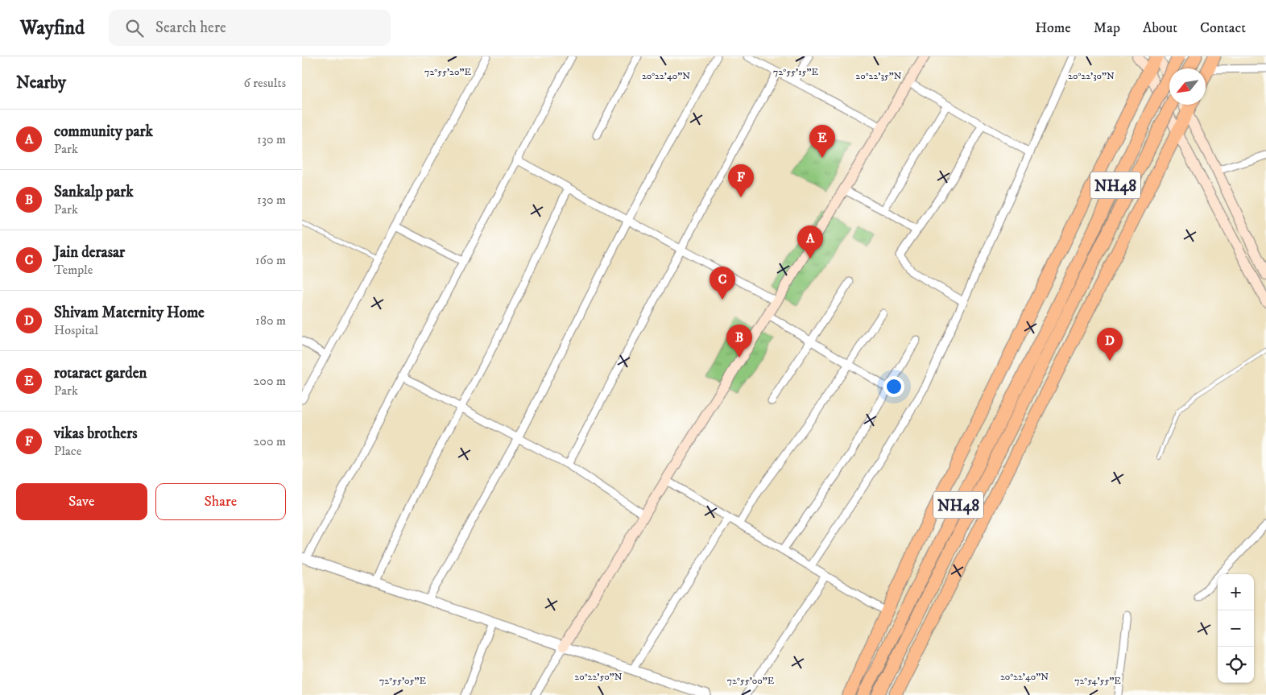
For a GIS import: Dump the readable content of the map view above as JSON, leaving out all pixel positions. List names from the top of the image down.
{
  "streets": {
    "highway": ["NH48"]
  },
  "north": "bottom left",
  "page": {
    "header": "Wayfind",
    "search": "Search here",
    "nav": [
      "Home",
      "Map",
      "About",
      "Contact"
    ],
    "heading": ["Nearby", "6 results"],
    "list": [
      {
        "mark": "A",
        "name": "community park",
        "note": "Park",
        "value": "130 m"
      },
      {
        "mark": "B",
        "name": "Sankalp park",
        "note": "Park",
        "value": "130 m"
      },
      {
        "mark": "C",
        "name": "Jain derasar",
        "note": "Temple",
        "value": "160 m"
      },
      {
        "mark": "D",
        "name": "Shivam Maternity Home",
        "note": "Hospital",
        "value": "180 m"
      },
      {
        "mark": "E",
        "name": "rotaract garden",
        "note": "Park",
        "value": "200 m"
      },
      {
        "mark": "F",
        "name": "vikas brothers",
        "note": "Place",
        "value": "200 m"
      }
    ],
    "pins": [
      "E",
      "F",
      "A",
      "C",
      "B",
      "D"
    ],
    "buttons": ["Save", "Share"],
    "map_buttons": ["+", "−"]
  },
  "coordinates": [
    "72°55'20\"E",
    "72°55'15\"E",
    "20°22'40\"N",
    "20°22'35\"N",
    "20°22'30\"N",
    "20°22'50\"N",
    "72°55'05\"E",
    "72°55'00\"E",
    "72°54'55\"E"
  ]
}
